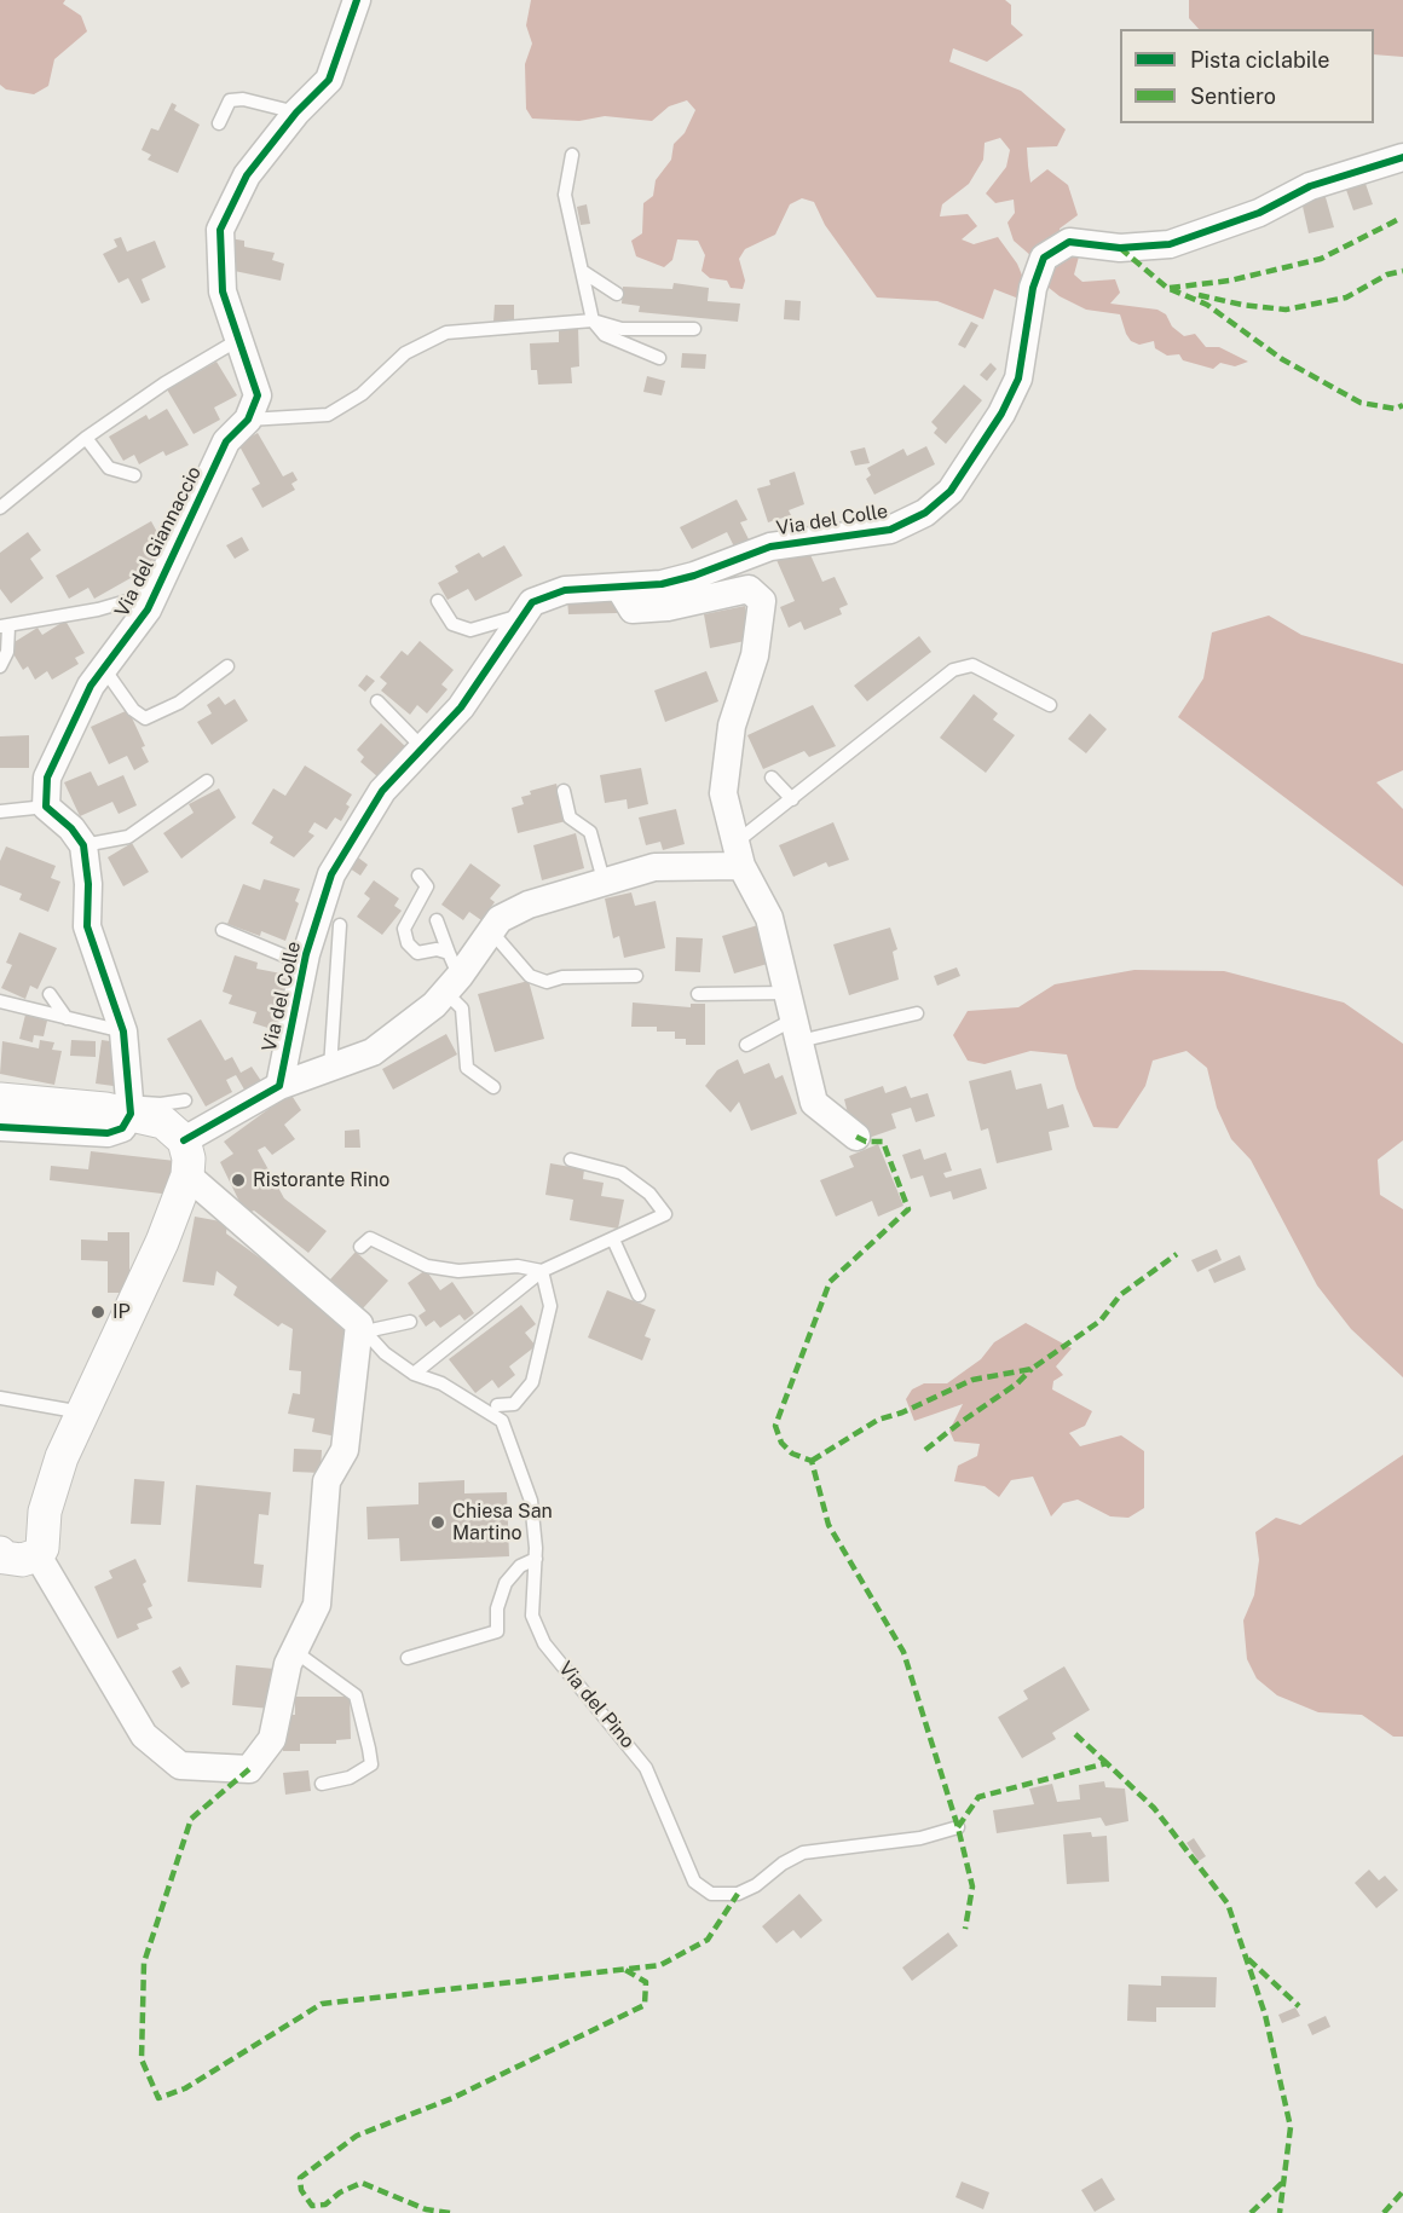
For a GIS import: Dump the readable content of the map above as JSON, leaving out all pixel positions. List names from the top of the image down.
{
  "streets": {
    "street": ["Via del Colle", "Via del Giannaccio"],
    "lane": ["Via del Pino"]
  },
  "places": ["Ristorante Rino", "IP", "Chiesa San Martino"],
  "legend": ["Pista ciclabile", "Sentiero"]
}
